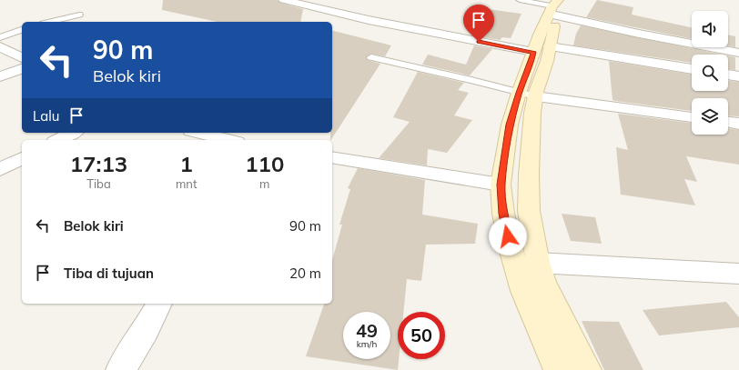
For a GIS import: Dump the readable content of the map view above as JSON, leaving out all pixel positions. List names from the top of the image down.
{
  "page": {
    "turn": ["90 m", "Belok kiri"],
    "then": "Lalu",
    "eta": [
      "17:13",
      "Tiba",
      "1",
      "mnt",
      "110",
      "m"
    ],
    "list": [
      {
        "name": "Belok kiri",
        "value": "90 m"
      },
      {
        "name": "Tiba di tujuan",
        "value": "20 m"
      }
    ],
    "speed": "49 km/h",
    "limit": "50"
  }
}
